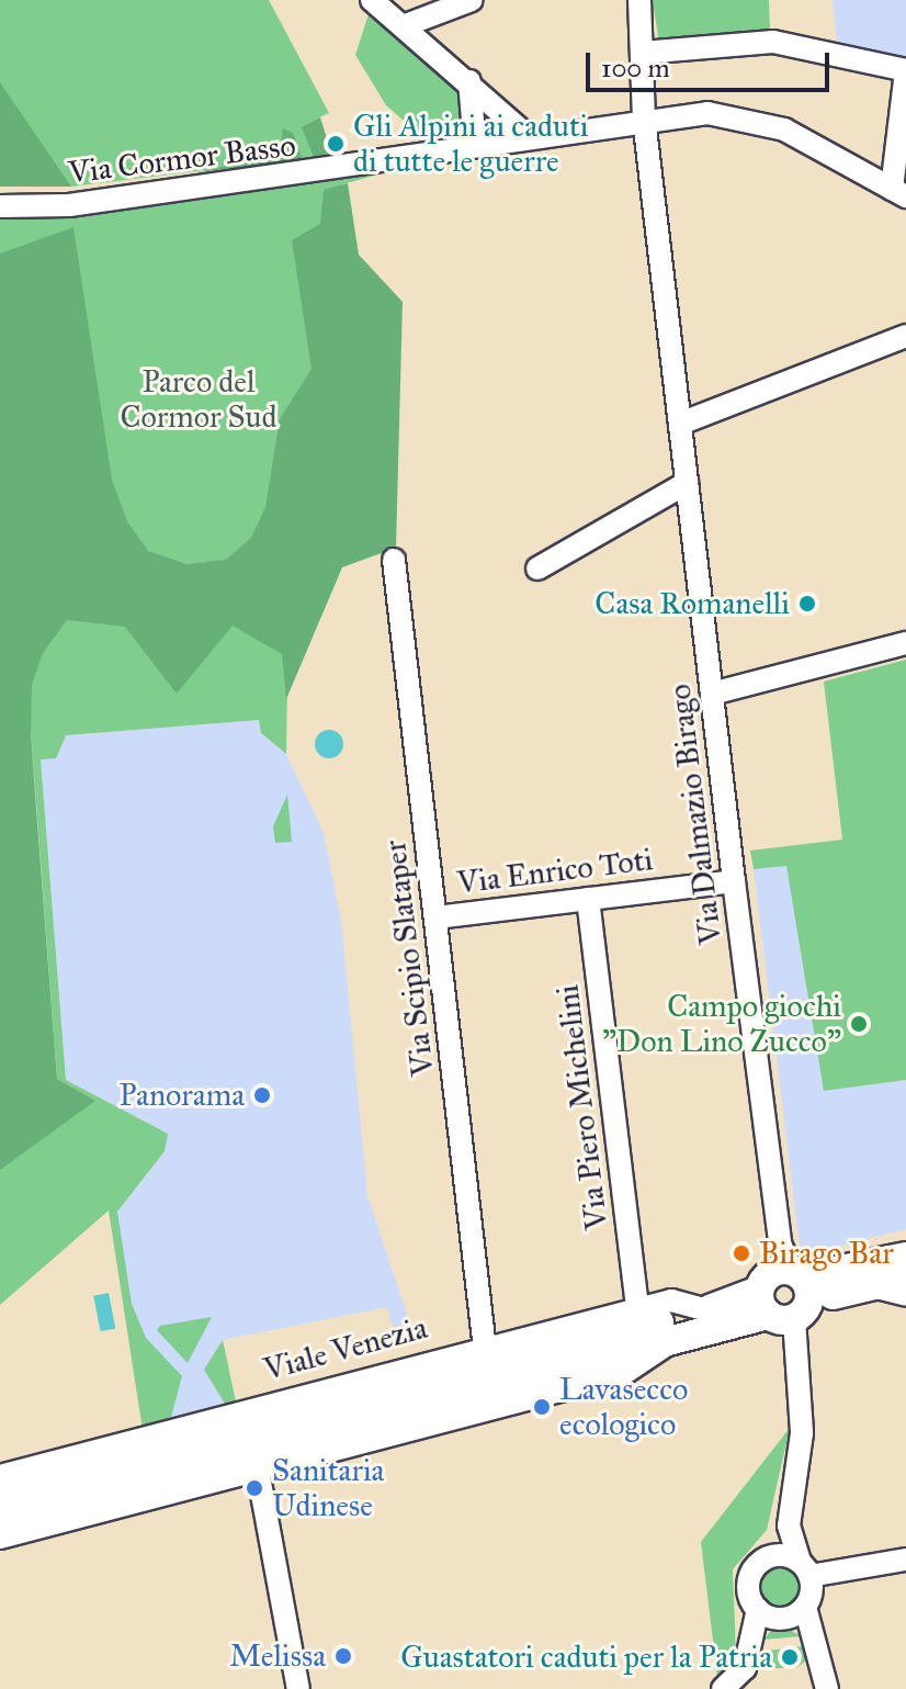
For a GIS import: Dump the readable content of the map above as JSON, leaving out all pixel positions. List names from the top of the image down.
{
  "streets": {
    "main road": ["Viale Venezia"],
    "street": [
      "Via Cormor Basso",
      "Via Dalmazio Birago",
      "Via Enrico Toti",
      "Via Scipio Slataper",
      "Via Piero Michelini"
    ]
  },
  "crossings": [
    ["Via Cormor Basso", "Via Dalmazio Birago"],
    ["Via Dalmazio Birago", "Via Enrico Toti"],
    ["Via Dalmazio Birago", "Viale Venezia"],
    ["Via Enrico Toti", "Via Scipio Slataper"],
    ["Via Enrico Toti", "Via Piero Michelini"],
    ["Via Scipio Slataper", "Viale Venezia"],
    ["Via Piero Michelini", "Viale Venezia"]
  ],
  "parks": ["Parco del Cormor Sud"],
  "places": [
    "Gli Alpini ai caduti di tutte le guerre",
    "Casa Romanelli",
    "Campo giochi \"Don Lino Zucco\"",
    "Panorama",
    "Birago Bar",
    "Lavasecco ecologico",
    "Sanitaria Udinese",
    "Melissa",
    "Guastatori caduti per la Patria"
  ],
  "scale_bar": "100 m"
}
